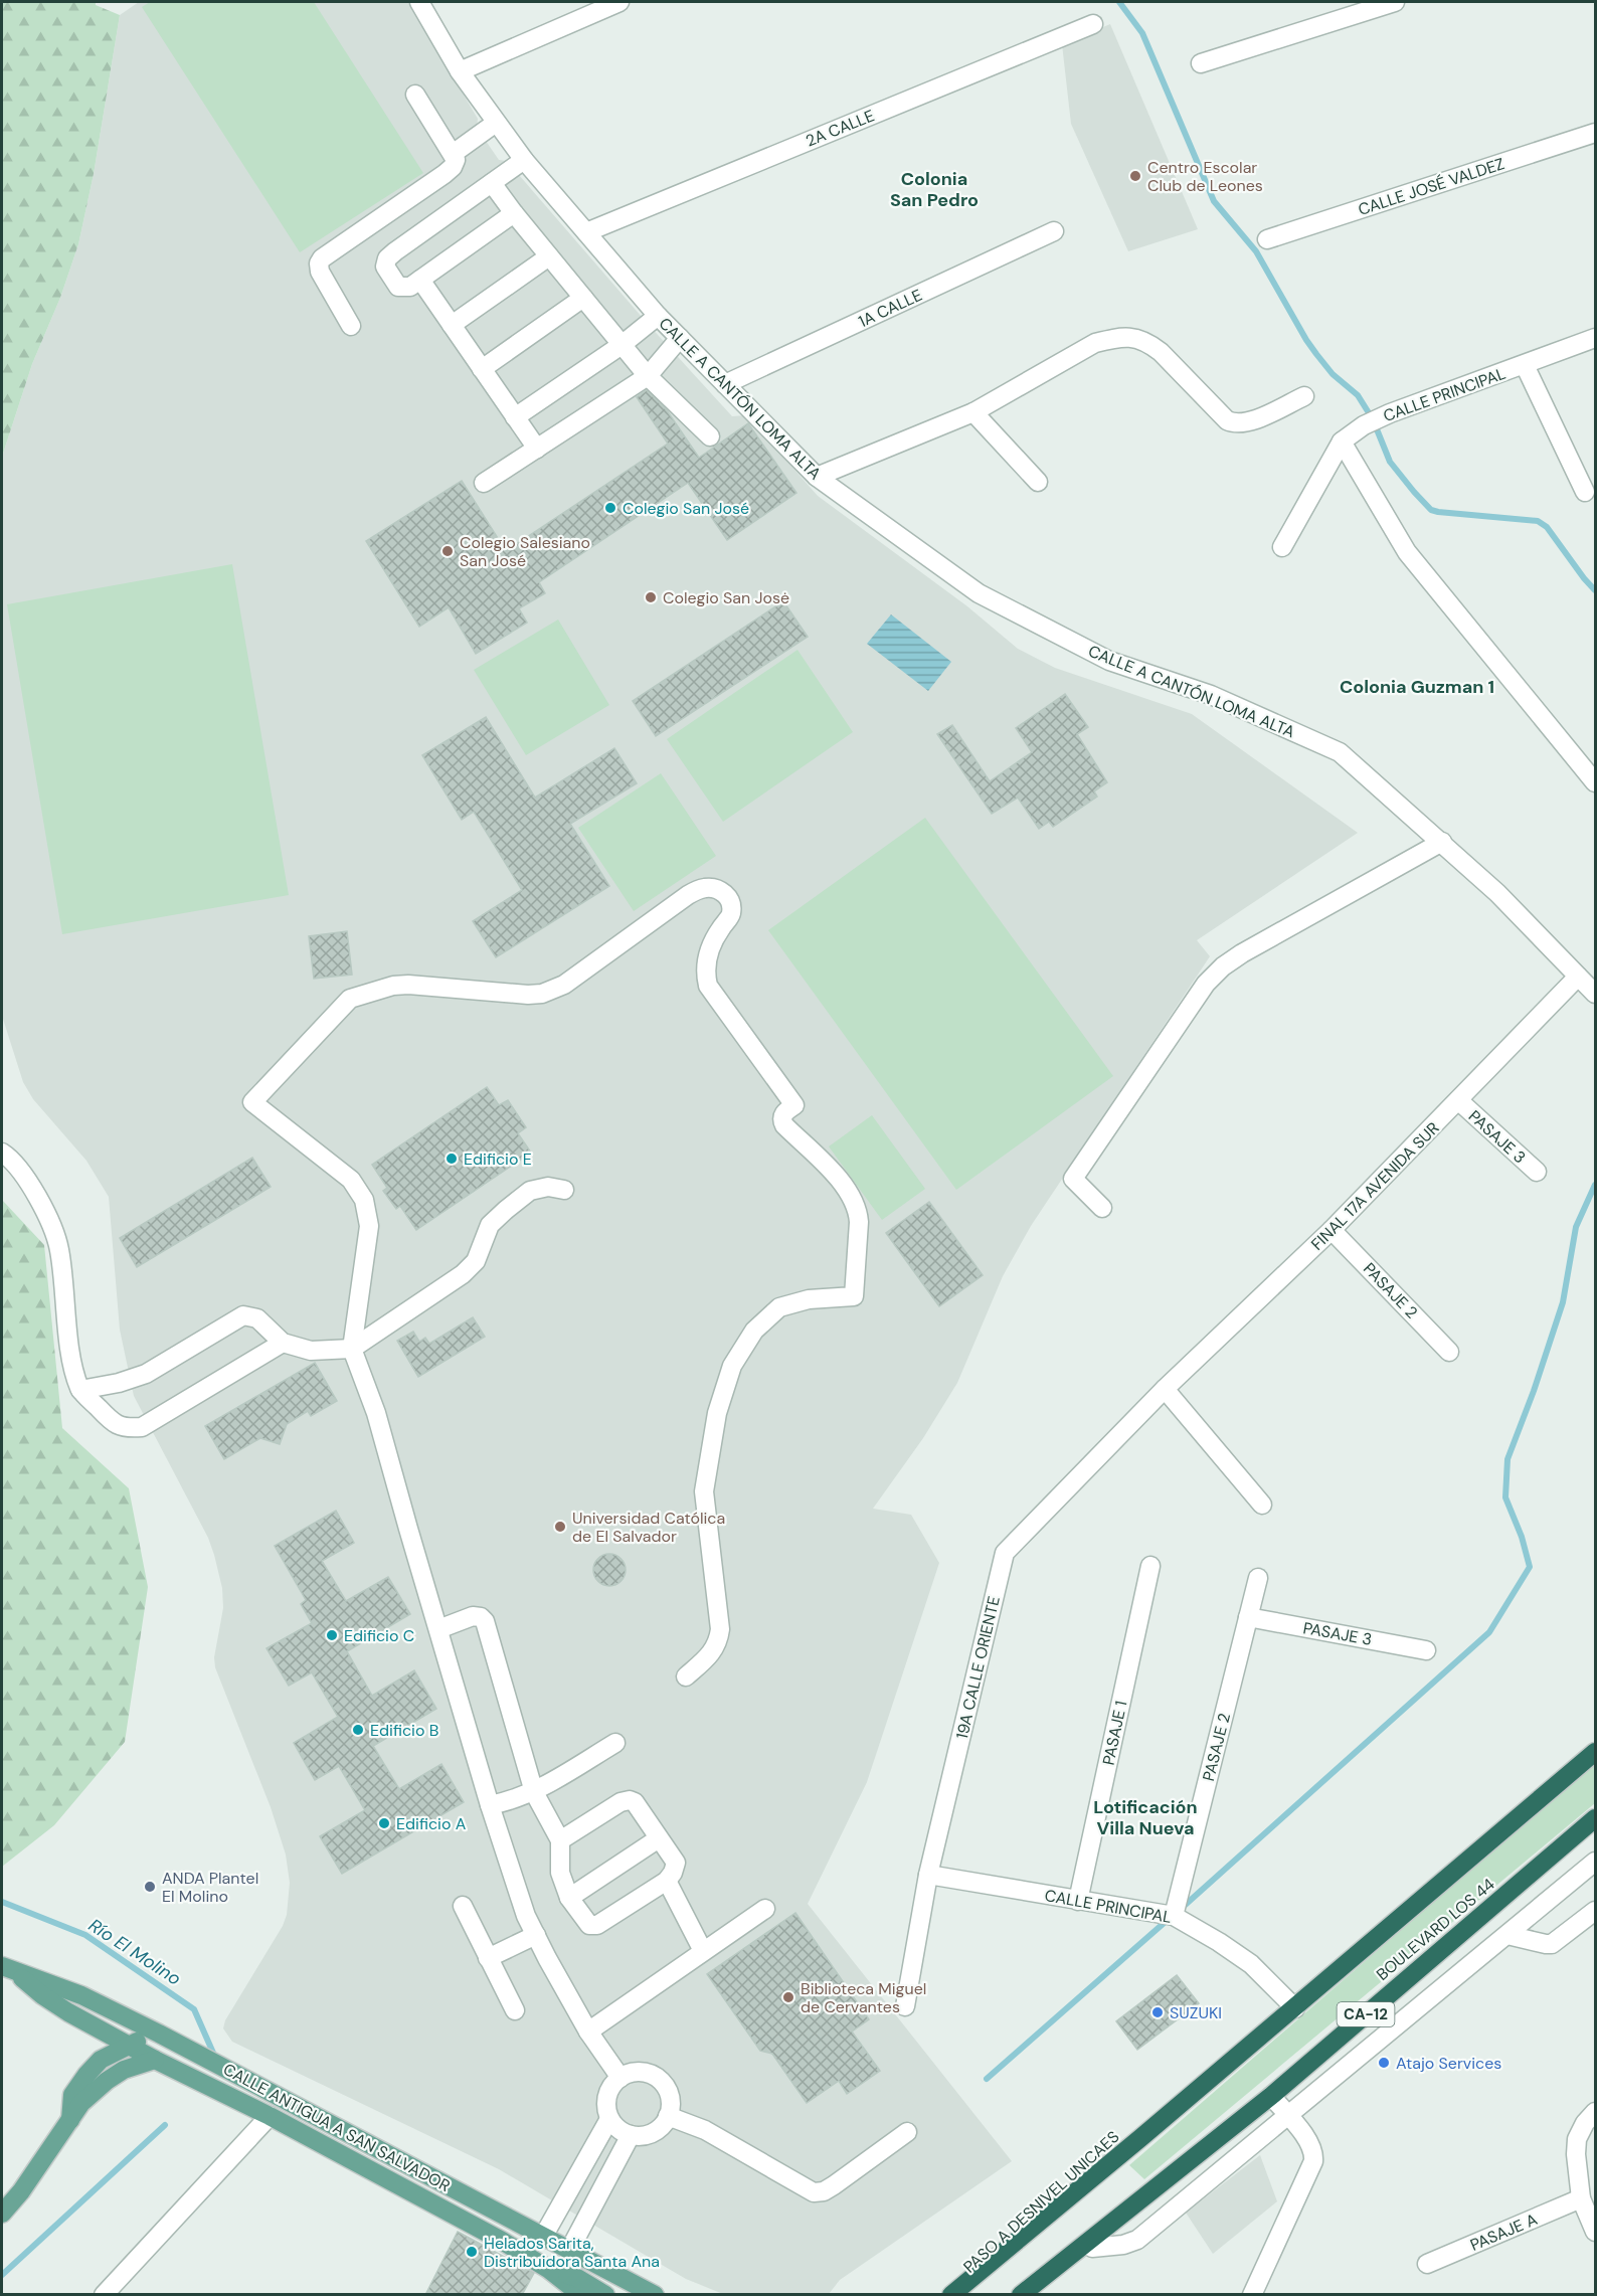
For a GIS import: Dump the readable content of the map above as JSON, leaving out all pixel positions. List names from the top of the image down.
{
  "streets": {
    "highway": ["BOULEVARD LOS 44", "CA-12", "PASO A DESNIVEL UNICAES"],
    "main road": ["CALLE ANTIGUA A SAN SALVADOR"],
    "street": [
      "2A CALLE",
      "CALLE JOSÉ VALDEZ",
      "1A CALLE",
      "CALLE PRINCIPAL",
      "CALLE A CANTÓN LOMA ALTA",
      "PASAJE 3",
      "FINAL 17A AVENIDA SUR",
      "PASAJE 2",
      "19A CALLE ORIENTE",
      "PASAJE 1",
      "PASAJE A"
    ]
  },
  "crossings": [
    ["2A CALLE", "CALLE A CANTÓN LOMA ALTA"],
    ["1A CALLE", "CALLE A CANTÓN LOMA ALTA"],
    ["CALLE PRINCIPAL", "PASAJE 2"],
    ["CALLE PRINCIPAL", "19A CALLE ORIENTE"],
    ["CALLE PRINCIPAL", "PASAJE 1"],
    ["CALLE PRINCIPAL", "BOULEVARD LOS 44"],
    ["CALLE A CANTÓN LOMA ALTA", "FINAL 17A AVENIDA SUR"],
    ["PASAJE 3", "FINAL 17A AVENIDA SUR"],
    ["PASAJE 3", "PASAJE 2"],
    ["FINAL 17A AVENIDA SUR", "PASAJE 2"],
    ["FINAL 17A AVENIDA SUR", "19A CALLE ORIENTE"],
    ["BOULEVARD LOS 44", "CA-12"],
    ["BOULEVARD LOS 44", "PASO A DESNIVEL UNICAES"],
    ["CA-12", "PASO A DESNIVEL UNICAES"]
  ],
  "districts": ["Colonia San Pedro", "Colonia Guzman 1", "Lotificación Villa Nueva"],
  "water": ["Río El Molino"],
  "places": [
    "Centro Escolar Club de Leones",
    "Colegio San José",
    "Colegio Salesiano San José",
    "Colegio San Josė",
    "Edificio E",
    "Universidad Católica de El Salvador",
    "Edificio C",
    "Edificio B",
    "Edificio A",
    "ANDA Plantel El Molino",
    "Biblioteca Miguel de Cervantes",
    "SUZUKI",
    "Atajo Services",
    "Helados Sarita, Distribuidora Santa Ana"
  ]
}
